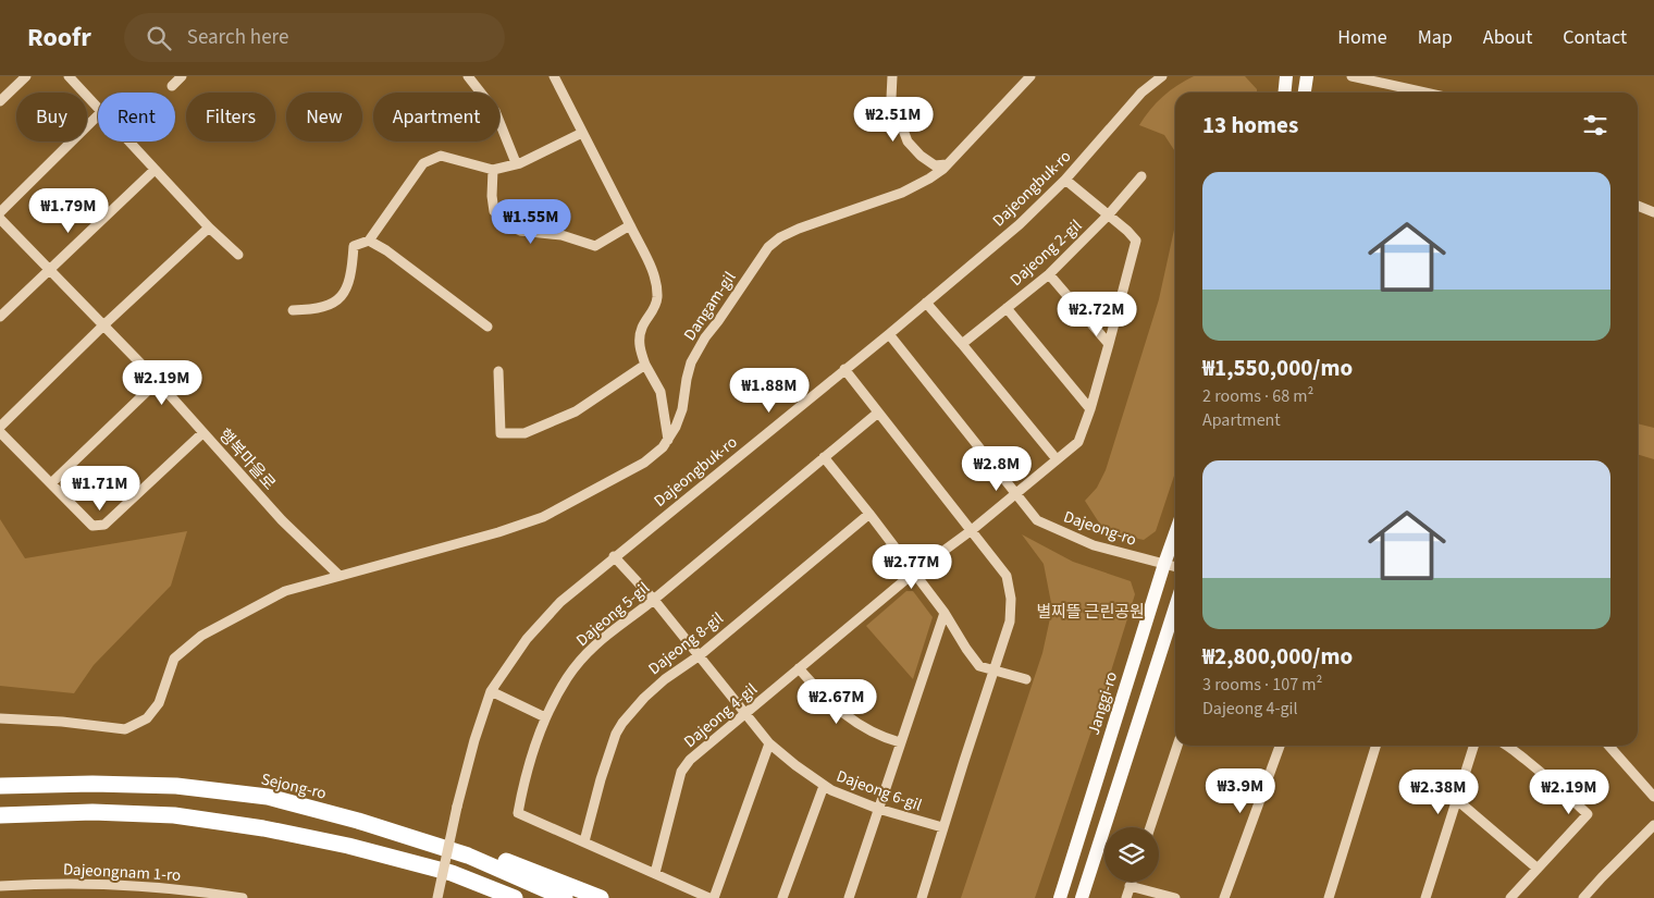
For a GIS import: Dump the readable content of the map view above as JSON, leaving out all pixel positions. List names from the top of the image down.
{
  "streets": {
    "highway": ["Sejong-ro"],
    "main road": ["Janggi-ro"],
    "street": [
      "Dajeongbuk-ro",
      "Dajeong 2-gil",
      "Dangam-gil",
      "행복마을로",
      "Dajeong-ro",
      "Dajeong 5-gil",
      "Dajeong 8-gil",
      "Dajeong 4-gil",
      "Dajeong 6-gil",
      "Dajeongnam 1-ro"
    ]
  },
  "crossings": [
    ["Dajeongbuk-ro", "Dajeong-ro"],
    ["Dajeongbuk-ro", "Dajeong 6-gil"],
    ["Dajeong 2-gil", "Dajeong 4-gil"],
    ["Dangam-gil", "행복마을로"],
    ["Dajeong-ro", "Janggi-ro"],
    ["Dajeong-ro", "Dajeong 4-gil"],
    ["Dajeong 5-gil", "Dajeong 8-gil"],
    ["Dajeong 5-gil", "Dajeong 4-gil"],
    ["Dajeong 5-gil", "Dajeong 6-gil"],
    ["Dajeong 8-gil", "Dajeong 6-gil"],
    ["Dajeong 4-gil", "Dajeong 6-gil"]
  ],
  "parks": ["별찌뜰 근린공원"],
  "page": {
    "header": "Roofr",
    "search": "Search here",
    "nav": [
      "Home",
      "Map",
      "About",
      "Contact"
    ],
    "chip": [
      "Buy",
      "Rent",
      "Filters",
      "New",
      "Apartment"
    ],
    "heading": "13 homes",
    "price": [
      "₩2.51M",
      "₩1.79M",
      "₩1.55M",
      "₩2.72M",
      "₩2.19M",
      "₩1.88M",
      "₩2.8M",
      "₩1.71M",
      "₩2.77M",
      "₩2.67M",
      "₩3.9M",
      "₩2.38M",
      "₩2.19M"
    ],
    "list": [
      {
        "name": "₩1,550,000/mo",
        "note": "2 rooms · 68 m² · Apartment"
      },
      {
        "name": "₩2,800,000/mo",
        "note": "3 rooms · 107 m² · Dajeong 4-gil"
      }
    ]
  }
}
